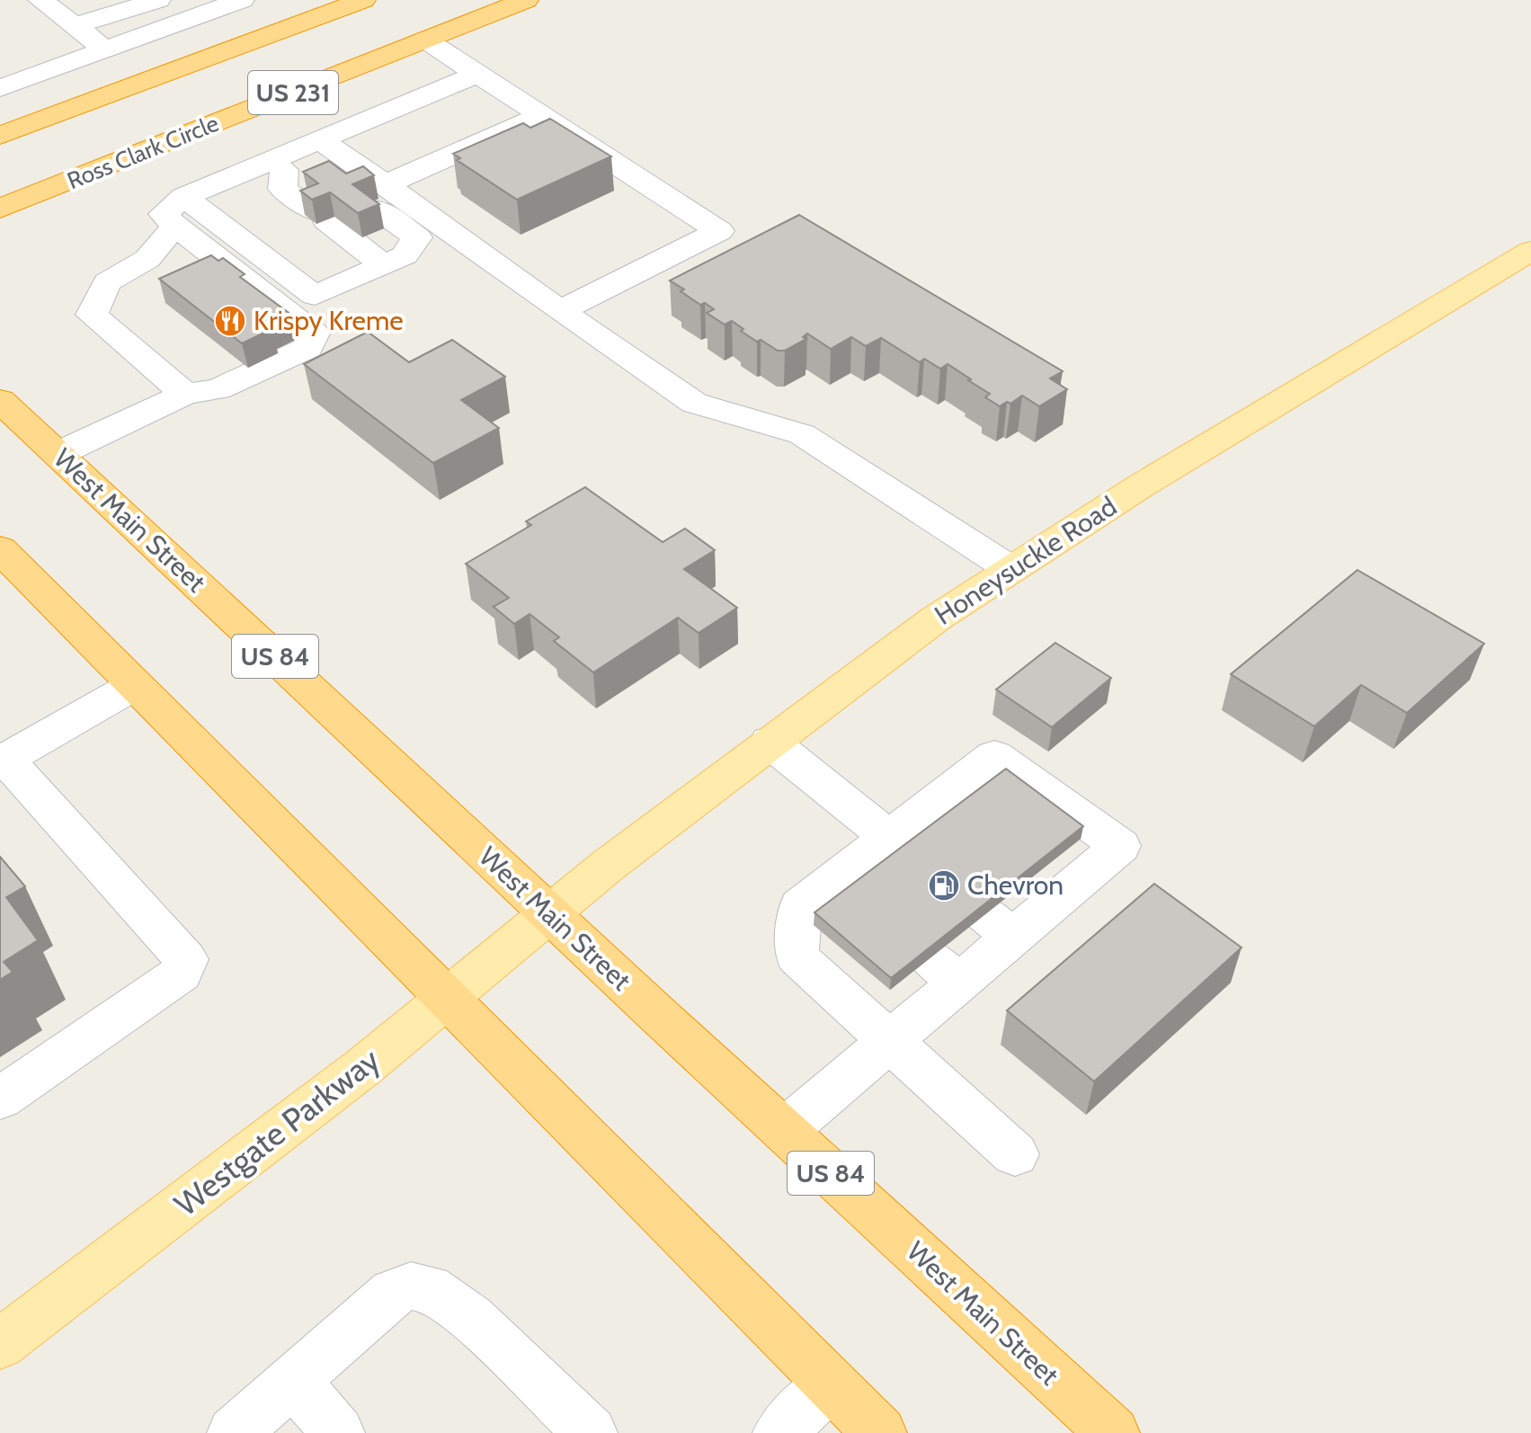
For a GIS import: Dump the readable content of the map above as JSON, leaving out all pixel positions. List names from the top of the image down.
{
  "streets": {
    "highway": [
      "US 231",
      "Ross Clark Circle",
      "West Main Street",
      "US 84"
    ],
    "main road": ["Honeysuckle Road", "Westgate Parkway"]
  },
  "crossings": [
    ["West Main Street", "Honeysuckle Road"],
    ["West Main Street", "Westgate Parkway"],
    ["Honeysuckle Road", "Westgate Parkway"]
  ],
  "places": {
    "restaurant": ["Krispy Kreme"],
    "fuel station": ["Chevron"]
  }
}
